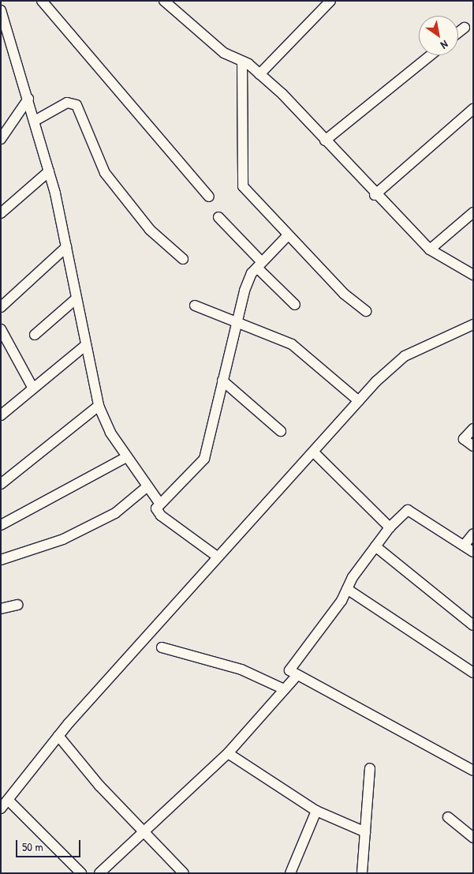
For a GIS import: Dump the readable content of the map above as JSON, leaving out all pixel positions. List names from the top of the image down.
{
  "scale_bar": "50 m",
  "north": "bottom right"
}
